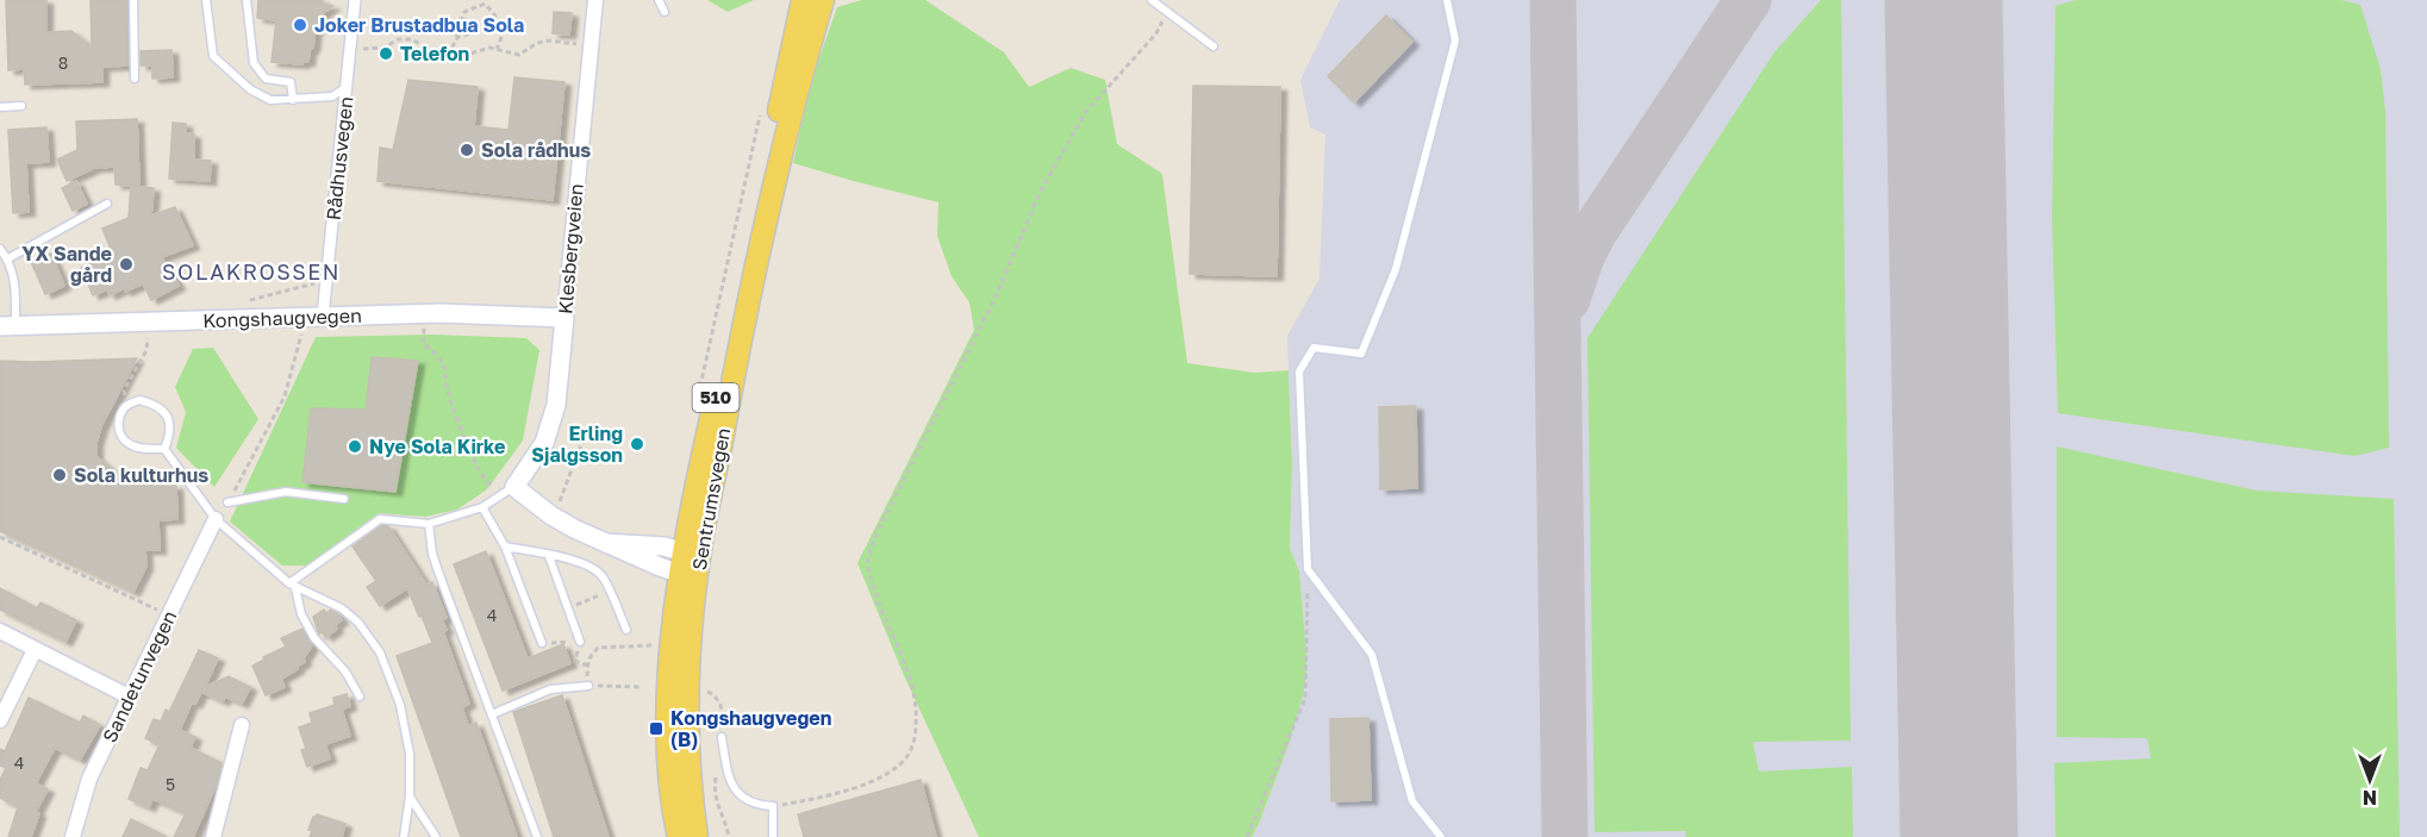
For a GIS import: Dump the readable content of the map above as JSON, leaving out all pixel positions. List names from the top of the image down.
{
  "streets": {
    "main road": ["510", "Sentrumsvegen"],
    "street": [
      "Rådhusvegen",
      "Klesbergveien",
      "Kongshaugvegen",
      "Sandetunvegen"
    ]
  },
  "crossings": [
    ["Rådhusvegen", "Kongshaugvegen"],
    ["Klesbergveien", "Kongshaugvegen"]
  ],
  "districts": ["SOLAKROSSEN"],
  "places": {
    "other": [
      "Joker Brustadbua Sola",
      "Telefon",
      "Sola rådhus",
      "YX Sande gård",
      "Erling Sjalgsson",
      "Nye Sola Kirke",
      "Sola kulturhus"
    ],
    "transit": ["Kongshaugvegen (B)"]
  },
  "house_numbers": [
    "8",
    "4",
    "4",
    "5"
  ],
  "north": "bottom"
}
